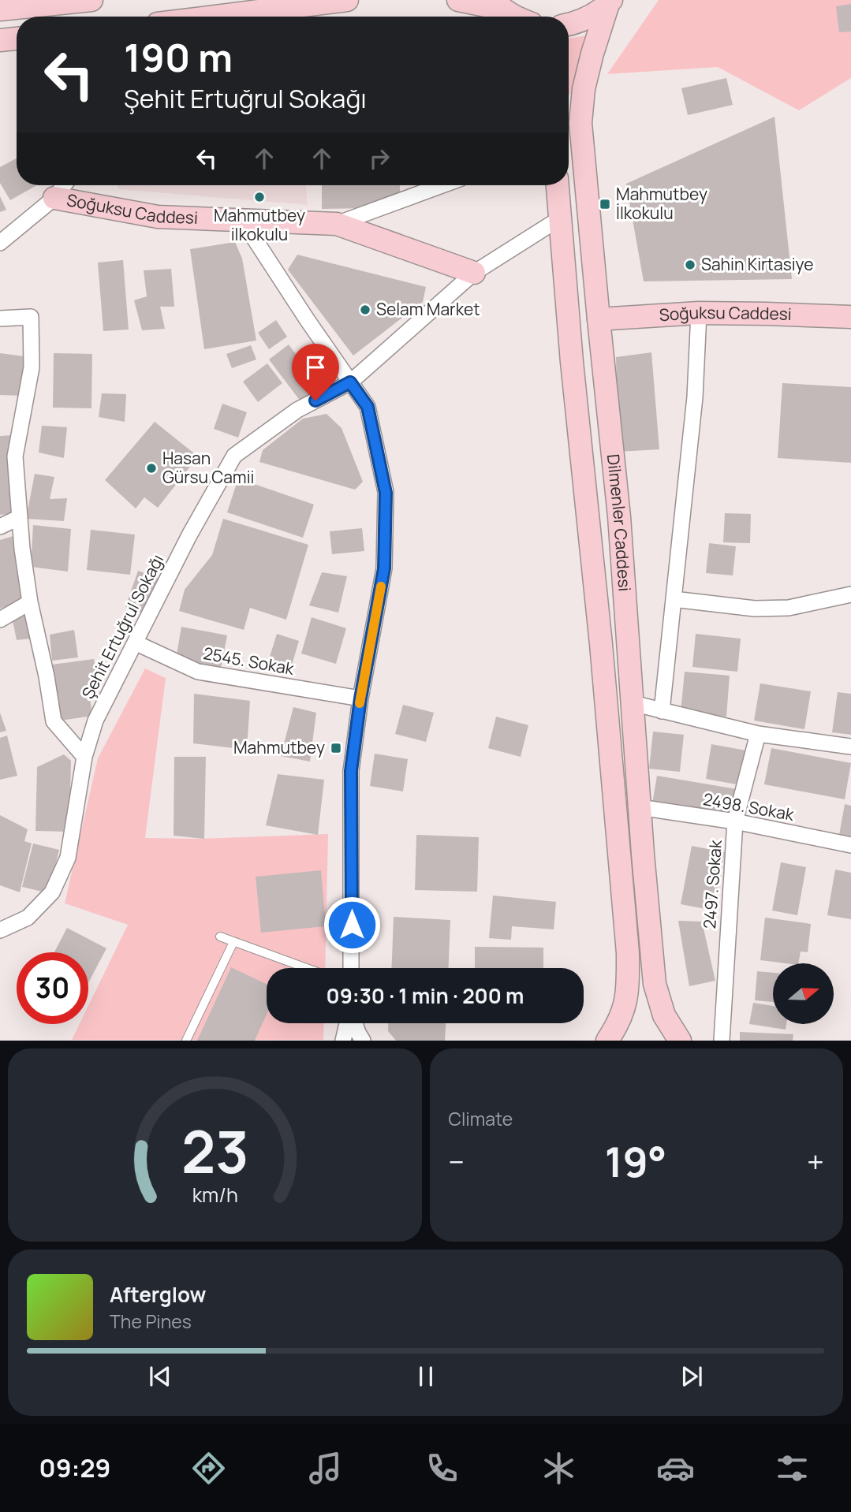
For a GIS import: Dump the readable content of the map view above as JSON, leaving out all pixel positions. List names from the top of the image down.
{
  "streets": {
    "street": [
      "Soğuksu Caddesi",
      "Dilmenler Caddesi",
      "Şehit Ertuğrul Sokağı",
      "2545. Sokak",
      "2498. Sokak",
      "2497. Sokak"
    ]
  },
  "crossings": [
    ["Soğuksu Caddesi", "Dilmenler Caddesi"],
    ["Soğuksu Caddesi", "Şehit Ertuğrul Sokağı"],
    ["Dilmenler Caddesi", "Şehit Ertuğrul Sokağı"],
    ["Dilmenler Caddesi", "2498. Sokak"],
    ["Şehit Ertuğrul Sokağı", "2545. Sokak"],
    ["2498. Sokak", "2497. Sokak"]
  ],
  "places": {
    "other": [
      "Mahmutbey ilkokulu",
      "Sahin Kirtasiye",
      "Selam Market",
      "Hasan Gürsu Camii"
    ],
    "transit": ["Mahmutbey İlkokulu", "Mahmutbey"]
  },
  "north": "right",
  "page": {
    "turn": ["190 m", "Şehit Ertuğrul Sokağı"],
    "limit": "30",
    "trip": "09:30 · 1 min · 200 m",
    "tile": "Climate",
    "heat": ["−", "19°", "+"],
    "song": ["Afterglow", "The Pines"],
    "tabs": "09:29",
    "gauge": ["23", "km/h"]
  }
}
